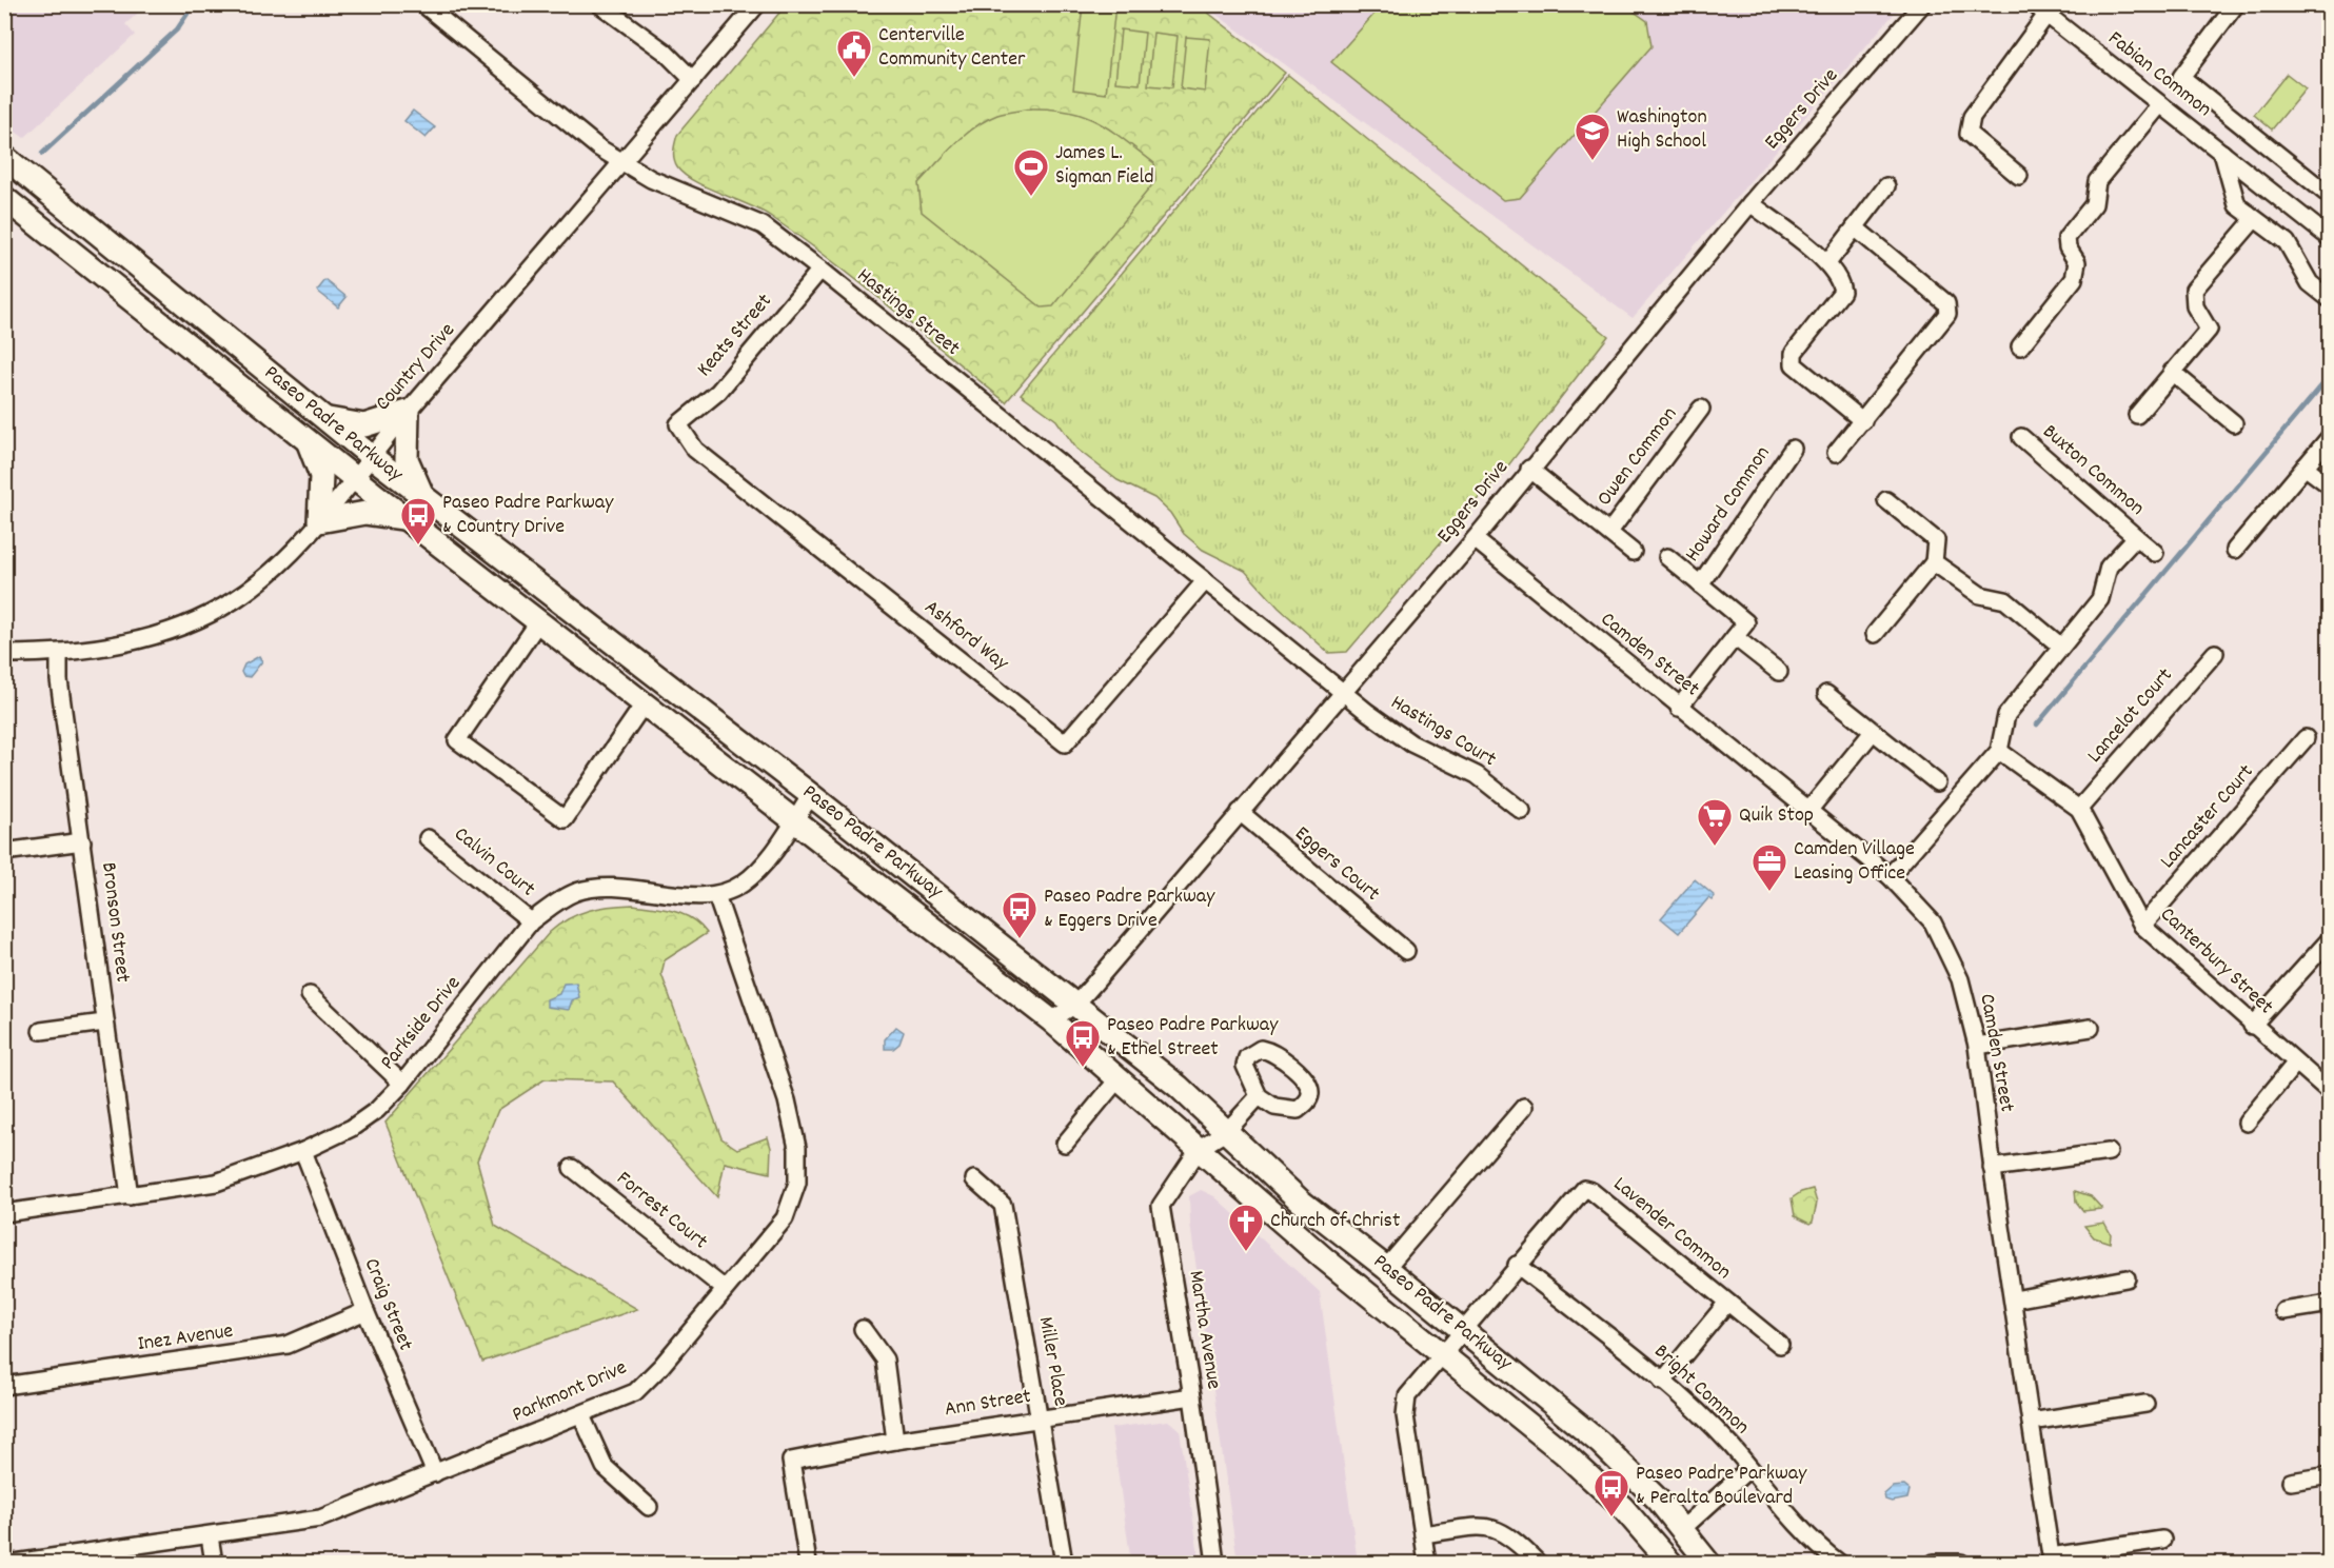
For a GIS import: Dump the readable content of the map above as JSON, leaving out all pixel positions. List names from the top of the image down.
{
  "streets": {
    "main road": ["Paseo Padre Parkway"],
    "street": [
      "Fabian Common",
      "Eggers Drive",
      "Hastings Street",
      "Keats Street",
      "Country Drive",
      "Owen Common",
      "Buxton Common",
      "Howard Common",
      "Ashford Way",
      "Camden Street",
      "Lancelot Court",
      "Hastings Court",
      "Lancaster Court",
      "Calvin Court",
      "Eggers Court",
      "Bronson Street",
      "Canterbury Street",
      "Parkside Drive",
      "Forrest Court",
      "Lavender Common",
      "Craig Street",
      "Martha Avenue",
      "Inez Avenue",
      "Miller Place",
      "Bright Common",
      "Parkmont Drive",
      "Ann Street"
    ]
  },
  "crossings": [
    ["Eggers Drive", "Hastings Street"],
    ["Eggers Drive", "Paseo Padre Parkway"],
    ["Eggers Drive", "Owen Common"],
    ["Eggers Drive", "Camden Street"],
    ["Eggers Drive", "Hastings Court"],
    ["Eggers Drive", "Eggers Court"],
    ["Hastings Street", "Keats Street"],
    ["Hastings Street", "Country Drive"],
    ["Hastings Street", "Ashford Way"],
    ["Hastings Street", "Hastings Court"],
    ["Keats Street", "Ashford Way"],
    ["Country Drive", "Paseo Padre Parkway"],
    ["Country Drive", "Bronson Street"],
    ["Paseo Padre Parkway", "Parkside Drive"],
    ["Paseo Padre Parkway", "Martha Avenue"],
    ["Buxton Common", "Canterbury Street"],
    ["Lancelot Court", "Canterbury Street"],
    ["Lancaster Court", "Canterbury Street"],
    ["Calvin Court", "Parkside Drive"],
    ["Bronson Street", "Parkside Drive"],
    ["Parkside Drive", "Craig Street"],
    ["Parkside Drive", "Parkmont Drive"],
    ["Forrest Court", "Parkmont Drive"],
    ["Lavender Common", "Bright Common"],
    ["Craig Street", "Inez Avenue"],
    ["Craig Street", "Parkmont Drive"],
    ["Martha Avenue", "Ann Street"],
    ["Miller Place", "Ann Street"]
  ],
  "places": {
    "public building": ["Centerville Community Center"],
    "school or university": ["Washington High School"],
    "sports": ["James L. Sigman Field"],
    "bus stop": [
      "Paseo Padre Parkway & Country Drive",
      "Paseo Padre Parkway & Eggers Drive",
      "Paseo Padre Parkway & Ethel Street",
      "Paseo Padre Parkway & Peralta Boulevard"
    ],
    "supermarket": ["Quik Stop"],
    "office": ["Camden Village Leasing Office"],
    "church": ["Church of Christ"]
  }
}
